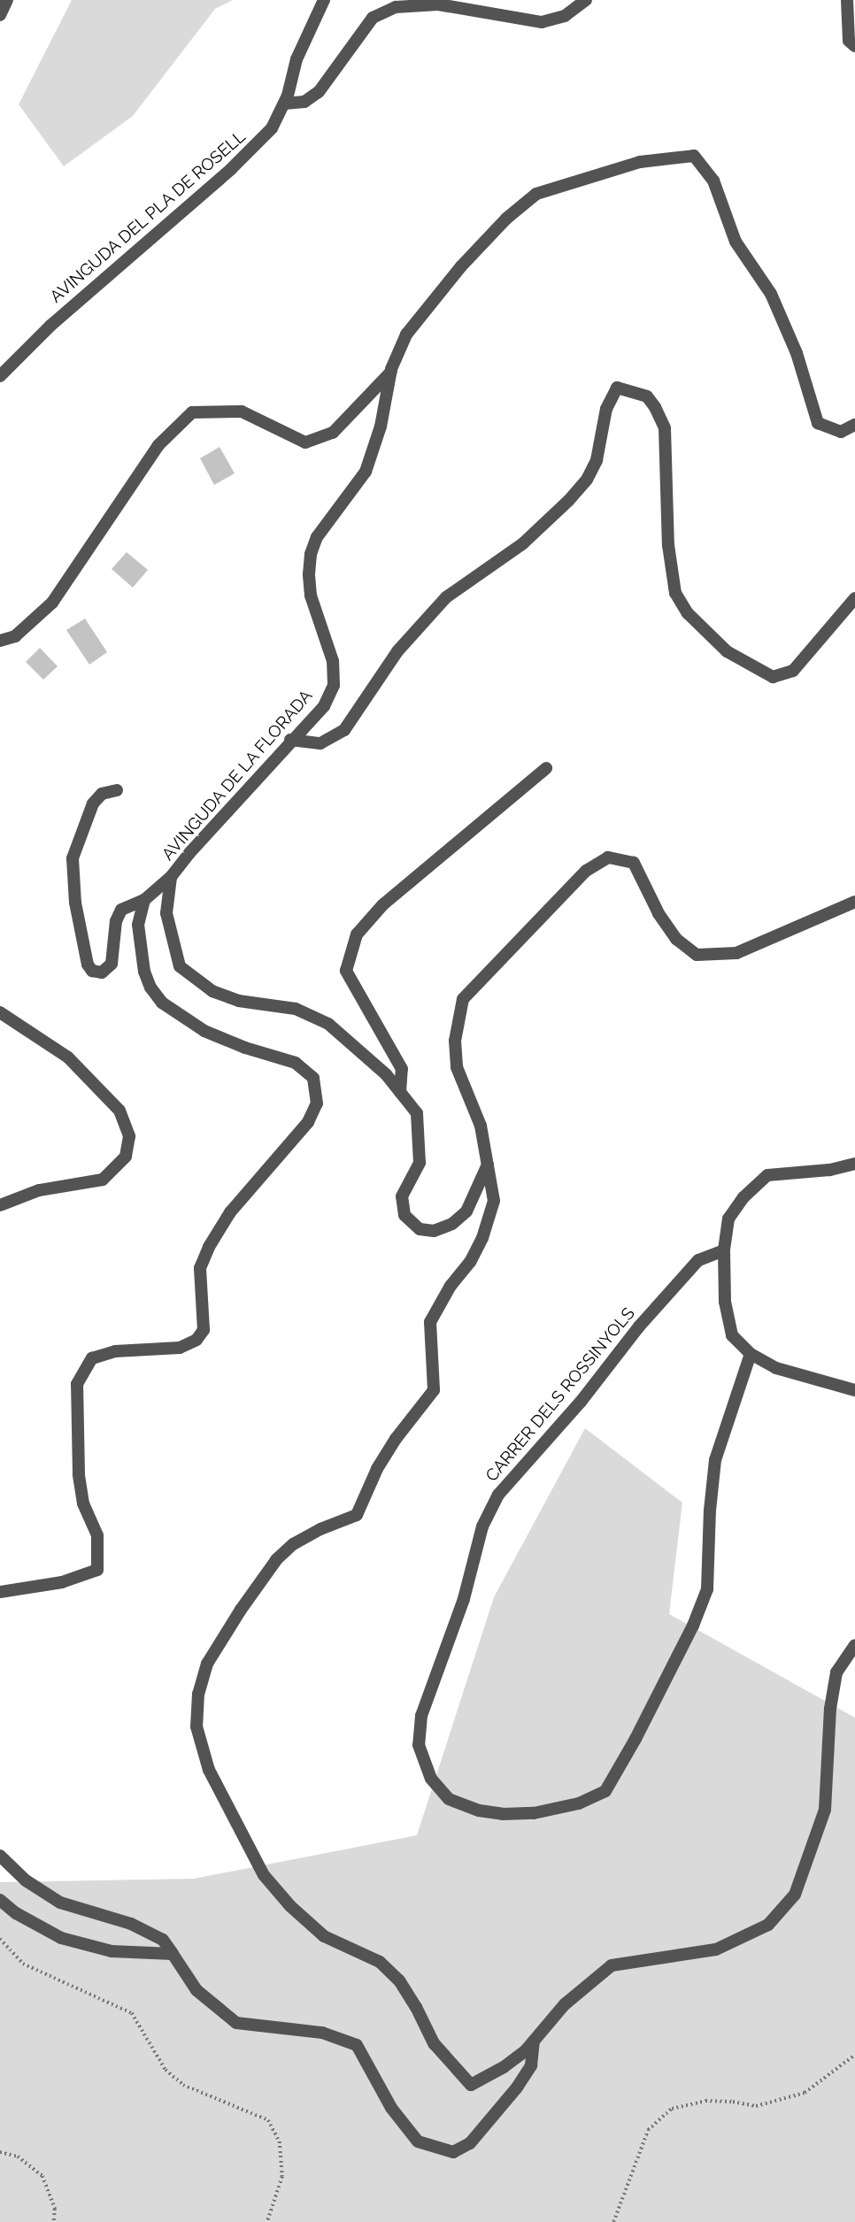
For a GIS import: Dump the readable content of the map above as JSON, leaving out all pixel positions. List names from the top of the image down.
{
  "streets": {
    "street": ["AVINGUDA DEL PLA DE ROSELL", "AVINGUDA DE LA FLORADA", "CARRER DELS ROSSINYOLS"]
  }
}
